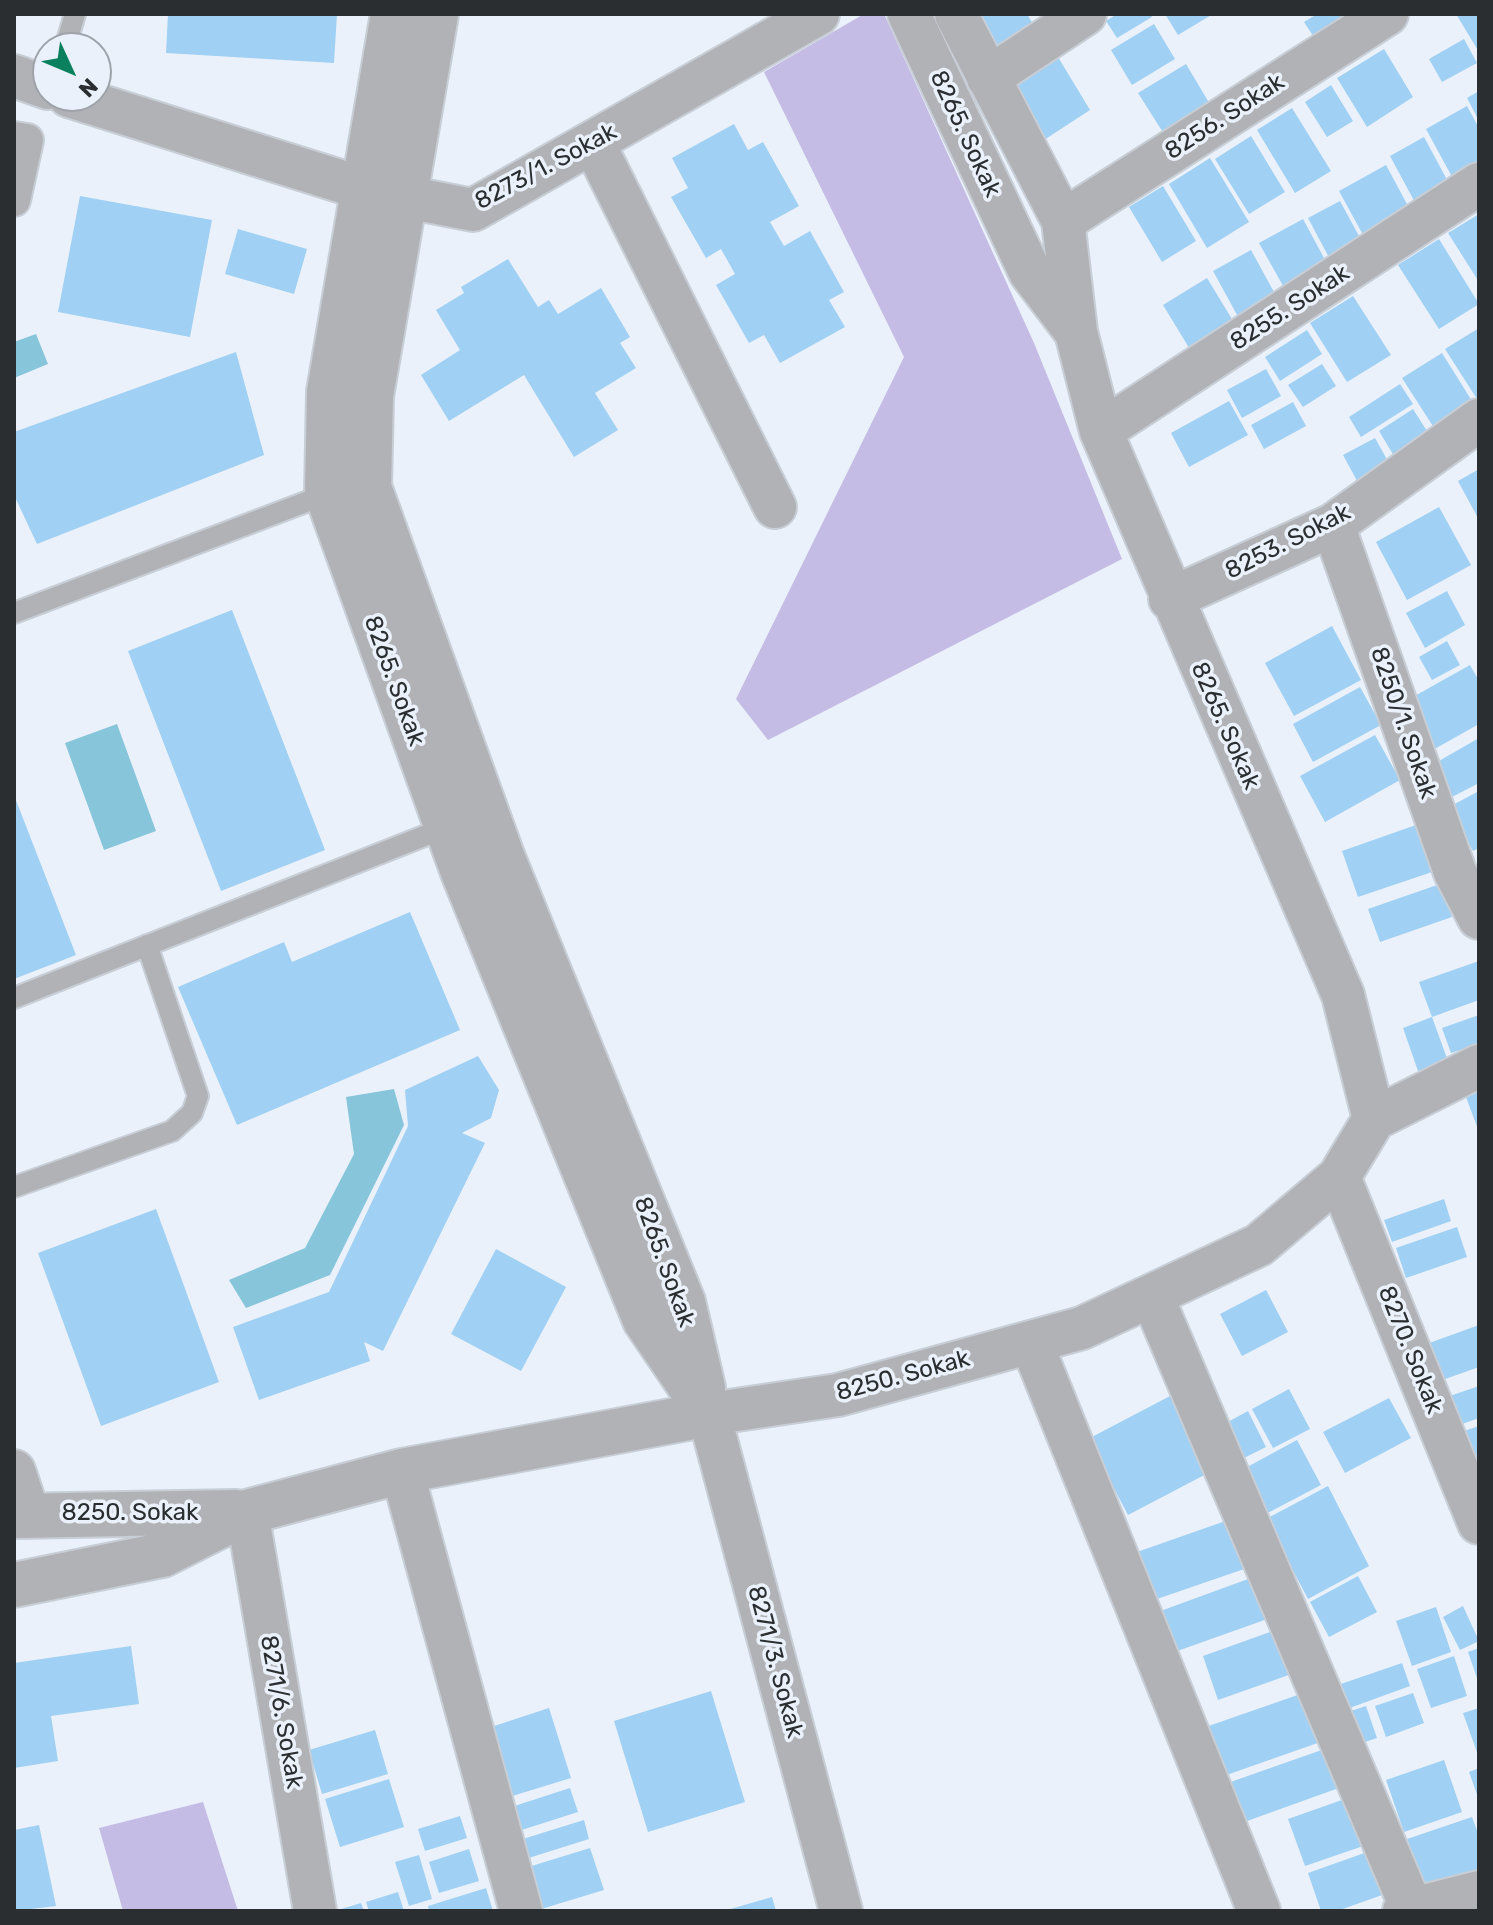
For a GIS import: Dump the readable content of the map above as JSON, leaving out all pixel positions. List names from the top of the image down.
{
  "streets": {
    "street": [
      "8256. Sokak",
      "8265. Sokak",
      "8273/1. Sokak",
      "8255. Sokak",
      "8253. Sokak",
      "8250/1. Sokak",
      "8270. Sokak",
      "8250. Sokak",
      "8271/3. Sokak",
      "8271/6. Sokak"
    ]
  },
  "crossings": [
    ["8256. Sokak", "8265. Sokak"],
    ["8265. Sokak", "8273/1. Sokak"],
    ["8265. Sokak", "8255. Sokak"],
    ["8265. Sokak", "8253. Sokak"],
    ["8265. Sokak", "8250. Sokak"],
    ["8265. Sokak", "8271/3. Sokak"],
    ["8253. Sokak", "8250/1. Sokak"],
    ["8270. Sokak", "8250. Sokak"],
    ["8250. Sokak", "8271/3. Sokak"],
    ["8250. Sokak", "8271/6. Sokak"]
  ],
  "north": "bottom right"
}
